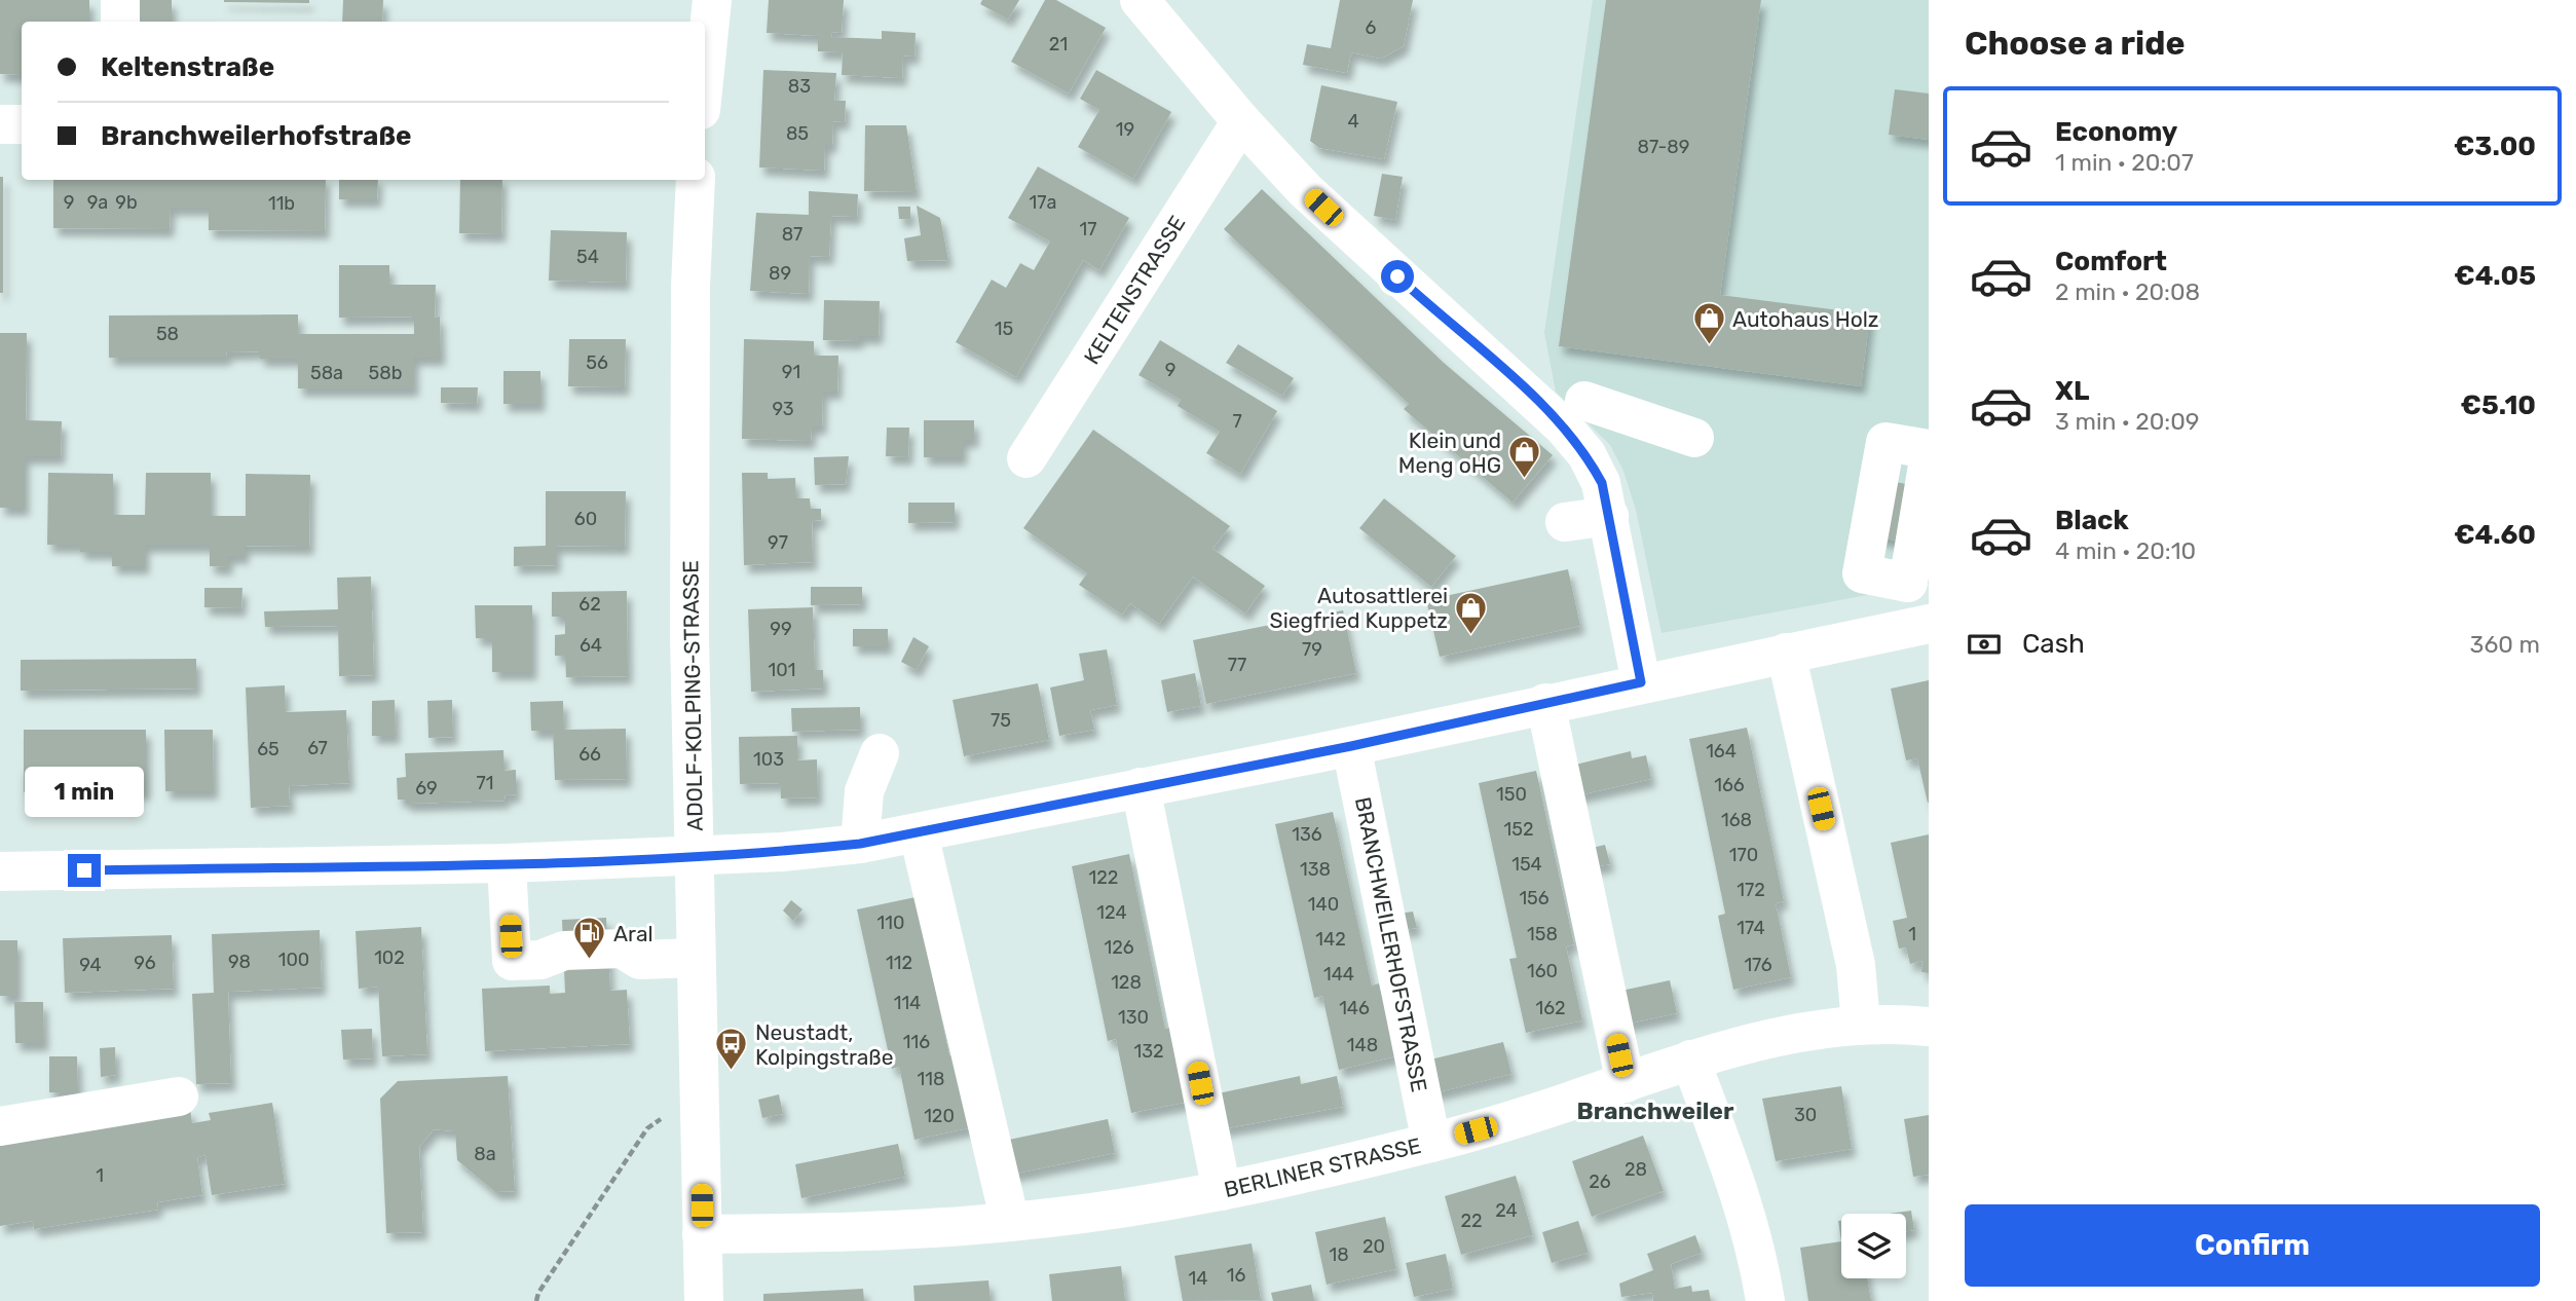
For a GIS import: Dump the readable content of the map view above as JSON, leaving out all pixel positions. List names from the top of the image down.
{
  "streets": {
    "street": [
      "KELTENSTRASSE",
      "ADOLF-KOLPING-STRASSE",
      "BRANCHWEILERHOFSTRASSE",
      "BERLINER STRASSE"
    ]
  },
  "crossings": [
    ["ADOLF-KOLPING-STRASSE", "BERLINER STRASSE"],
    ["BRANCHWEILERHOFSTRASSE", "BERLINER STRASSE"]
  ],
  "districts": ["Branchweiler"],
  "places": {
    "shop": ["Autohaus Holz", "Klein und Meng oHG", "Autosattlerei Siegfried Kuppetz"],
    "fuel station": ["Aral"],
    "bus stop": ["Neustadt, Kolpingstraße"]
  },
  "house_numbers": [
    "6",
    "21",
    "83",
    "4",
    "19",
    "85",
    "87-89",
    "9",
    "9a",
    "9b",
    "17a",
    "11b",
    "17",
    "87",
    "54",
    "89",
    "15",
    "58",
    "56",
    "9",
    "91",
    "58a",
    "58b",
    "93",
    "7",
    "60",
    "97",
    "62",
    "99",
    "64",
    "79",
    "77",
    "101",
    "75",
    "67",
    "65",
    "164",
    "66",
    "103",
    "71",
    "166",
    "69",
    "150",
    "168",
    "152",
    "136",
    "170",
    "154",
    "138",
    "122",
    "172",
    "156",
    "140",
    "124",
    "110",
    "174",
    "158",
    "1",
    "142",
    "126",
    "102",
    "100",
    "98",
    "96",
    "112",
    "94",
    "176",
    "160",
    "144",
    "128",
    "114",
    "146",
    "162",
    "130",
    "116",
    "148",
    "132",
    "118",
    "30",
    "120",
    "8a",
    "28",
    "1",
    "26",
    "24",
    "22",
    "20",
    "18",
    "16",
    "14"
  ],
  "page": {
    "heading": "Choose a ride",
    "banner": ["Keltenstraße", "Branchweilerhofstraße"],
    "list": [
      {
        "name": "Economy",
        "note": "1 min · 20:07",
        "value": "€3.00"
      },
      {
        "name": "Comfort",
        "note": "2 min · 20:08",
        "value": "€4.05"
      },
      {
        "name": "XL",
        "note": "3 min · 20:09",
        "value": "€5.10"
      },
      {
        "name": "Black",
        "note": "4 min · 20:10",
        "value": "€4.60"
      }
    ],
    "pay": ["Cash", "360 m"],
    "bubble": "1 min",
    "buttons": "Confirm"
  }
}
